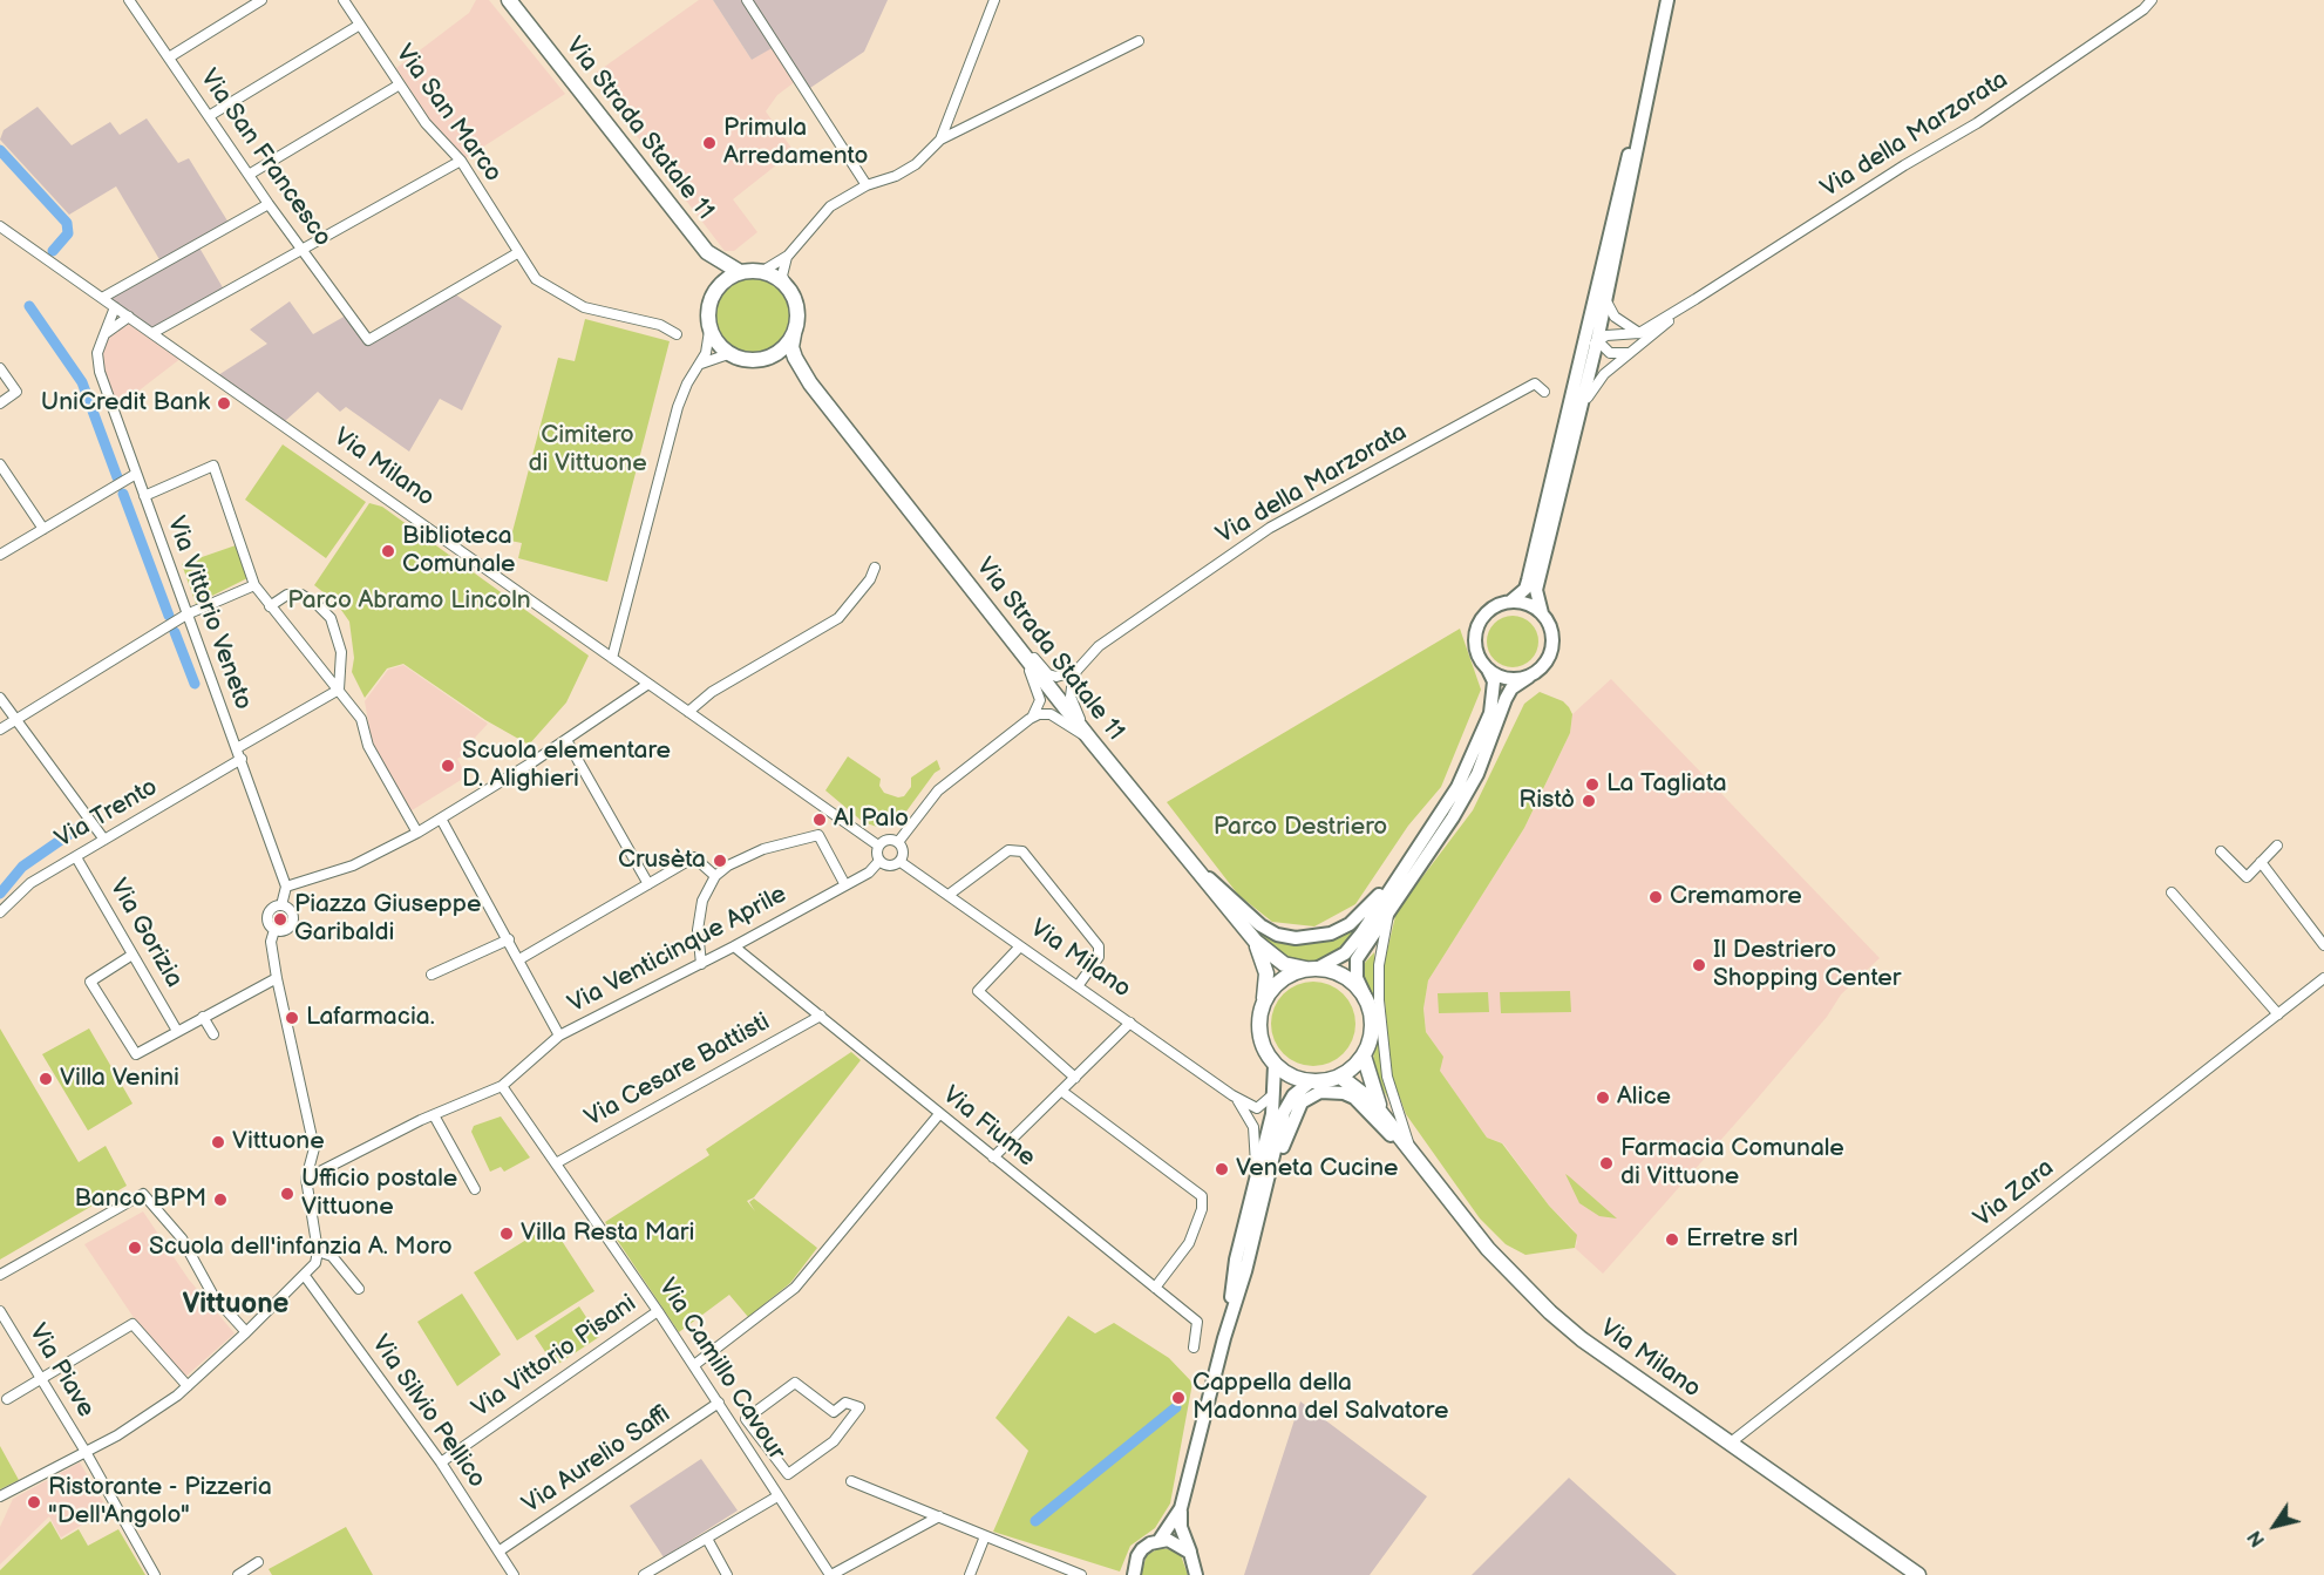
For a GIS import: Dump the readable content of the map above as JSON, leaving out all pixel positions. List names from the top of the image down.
{
  "streets": {
    "main road": ["Via Strada Statale 11", "Via Milano"],
    "street": [
      "Via San Marco",
      "Via della Marzorata",
      "Via San Francesco",
      "Via Vittorio Veneto",
      "Via Trento",
      "Via Gorizia",
      "Via Venticinque Aprile",
      "Via Cesare Battisti",
      "Via Fiume",
      "Via Zara",
      "Via Vittorio Pisani",
      "Via Camillo Cavour",
      "Via Piave",
      "Via Silvio Pellico",
      "Via Aurelio Saffi"
    ]
  },
  "crossings": [
    ["Via San Marco", "Via San Francesco"],
    ["Via Milano", "Via Vittorio Veneto"],
    ["Via Milano", "Via Venticinque Aprile"],
    ["Via Milano", "Via Zara"],
    ["Via Vittorio Veneto", "Via Trento"],
    ["Via Trento", "Via Gorizia"],
    ["Via Venticinque Aprile", "Via Fiume"],
    ["Via Venticinque Aprile", "Via Camillo Cavour"],
    ["Via Cesare Battisti", "Via Fiume"],
    ["Via Cesare Battisti", "Via Camillo Cavour"],
    ["Via Vittorio Pisani", "Via Camillo Cavour"],
    ["Via Vittorio Pisani", "Via Silvio Pellico"],
    ["Via Camillo Cavour", "Via Aurelio Saffi"],
    ["Via Silvio Pellico", "Via Aurelio Saffi"]
  ],
  "districts": ["Vittuone"],
  "parks": ["Cimitero di Vittuone", "Parco Abramo Lincoln", "Parco Destriero"],
  "places": [
    "Primula Arredamento",
    "UniCredit Bank",
    "Biblioteca Comunale",
    "Scuola elementare D. Alighieri",
    "La Tagliata",
    "Ristò",
    "Al Palo",
    "Crusèta",
    "Cremamore",
    "Piazza Giuseppe Garibaldi",
    "Il Destriero Shopping Center",
    "Lafarmacia.",
    "Villa Venini",
    "Alice",
    "Vittuone",
    "Farmacia Comunale di Vittuone",
    "Veneta Cucine",
    "Ufficio postale Vittuone",
    "Banco BPM",
    "Villa Resta Mari",
    "Erretre srl",
    "Scuola dell'infanzia A. Moro",
    "Cappella della Madonna del Salvatore",
    "Ristorante - Pizzeria \"Dell'Angolo\""
  ],
  "north": "bottom left"
}
